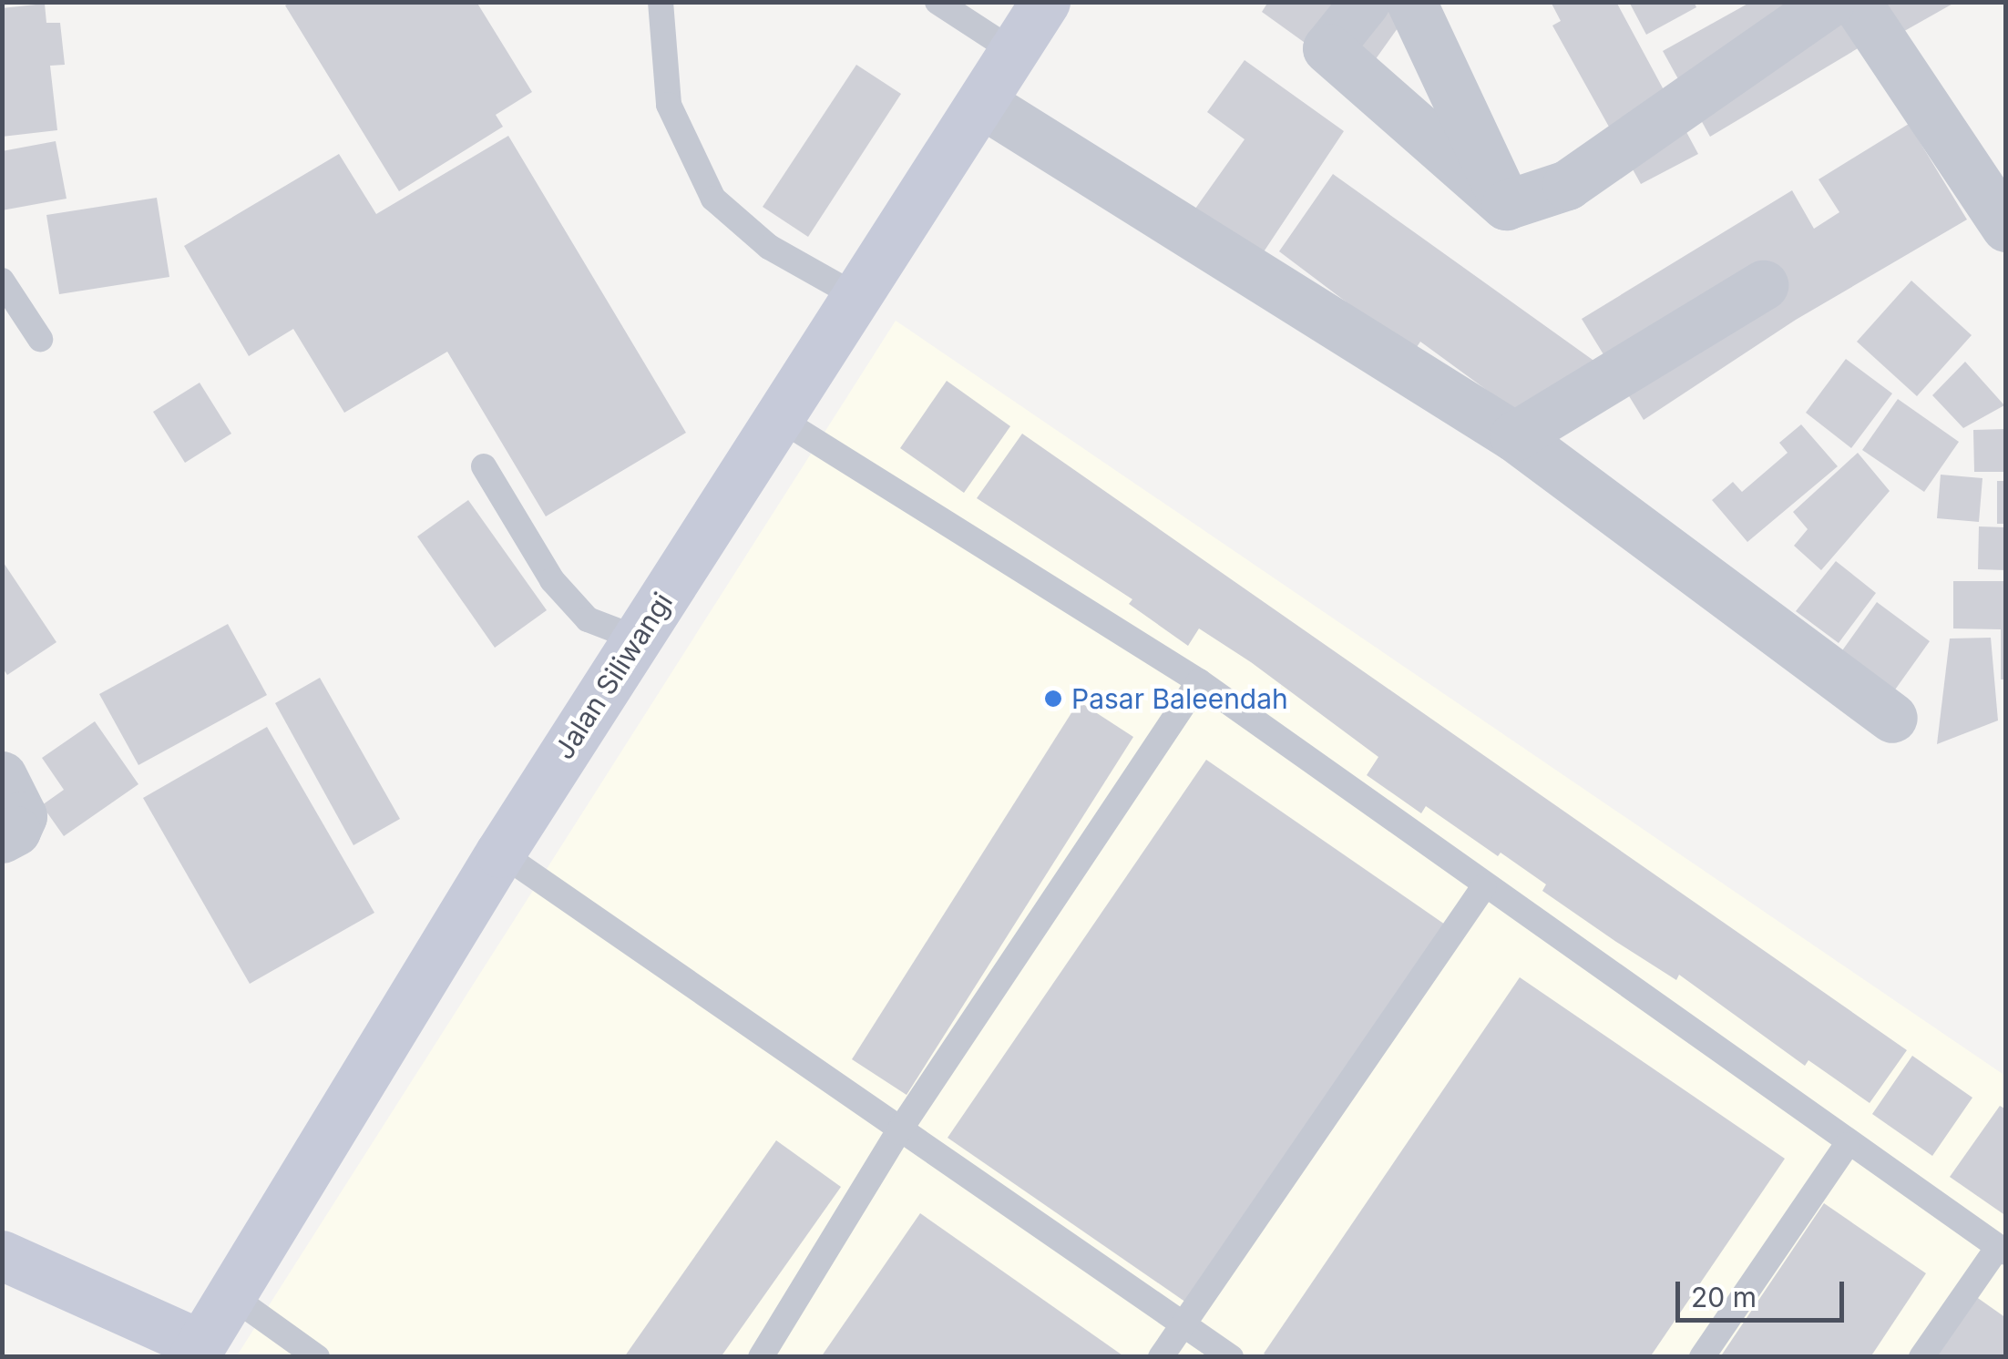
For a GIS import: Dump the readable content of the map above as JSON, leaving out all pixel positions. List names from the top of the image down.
{
  "streets": {
    "main road": ["Jalan Siliwangi"]
  },
  "places": ["Pasar Baleendah"],
  "scale_bar": "20 m"
}
